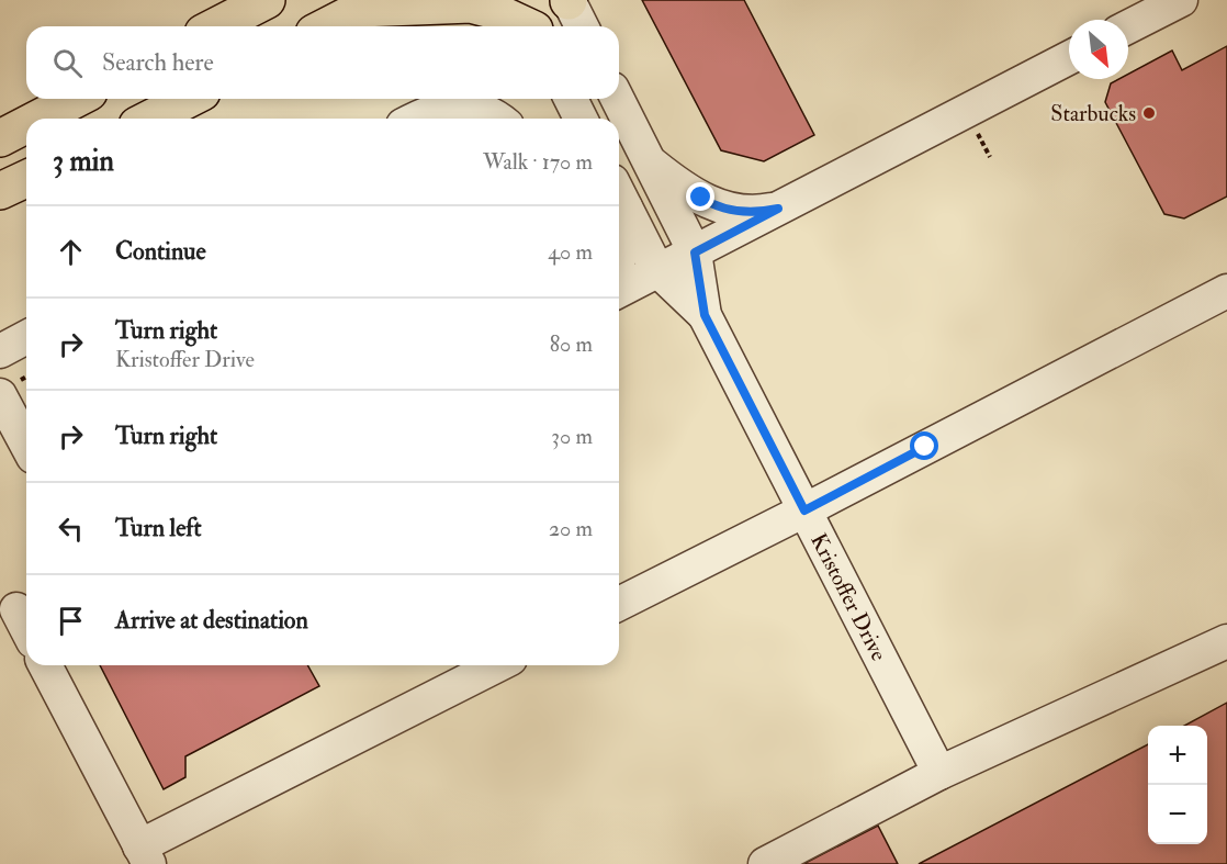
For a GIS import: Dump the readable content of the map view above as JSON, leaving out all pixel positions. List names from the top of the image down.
{
  "streets": {
    "street": ["Kristoffer Drive"]
  },
  "places": ["Starbucks"],
  "north": "bottom right",
  "page": {
    "search": "Search here",
    "heading": ["3 min", "Walk · 170 m"],
    "list": [
      ["Continue", "40 m"],
      ["Turn right", "Kristoffer Drive", "80 m"],
      ["Turn right", "30 m"],
      ["Turn left", "20 m"],
      "Arrive at destination"
    ],
    "map_buttons": ["+", "−"]
  }
}
